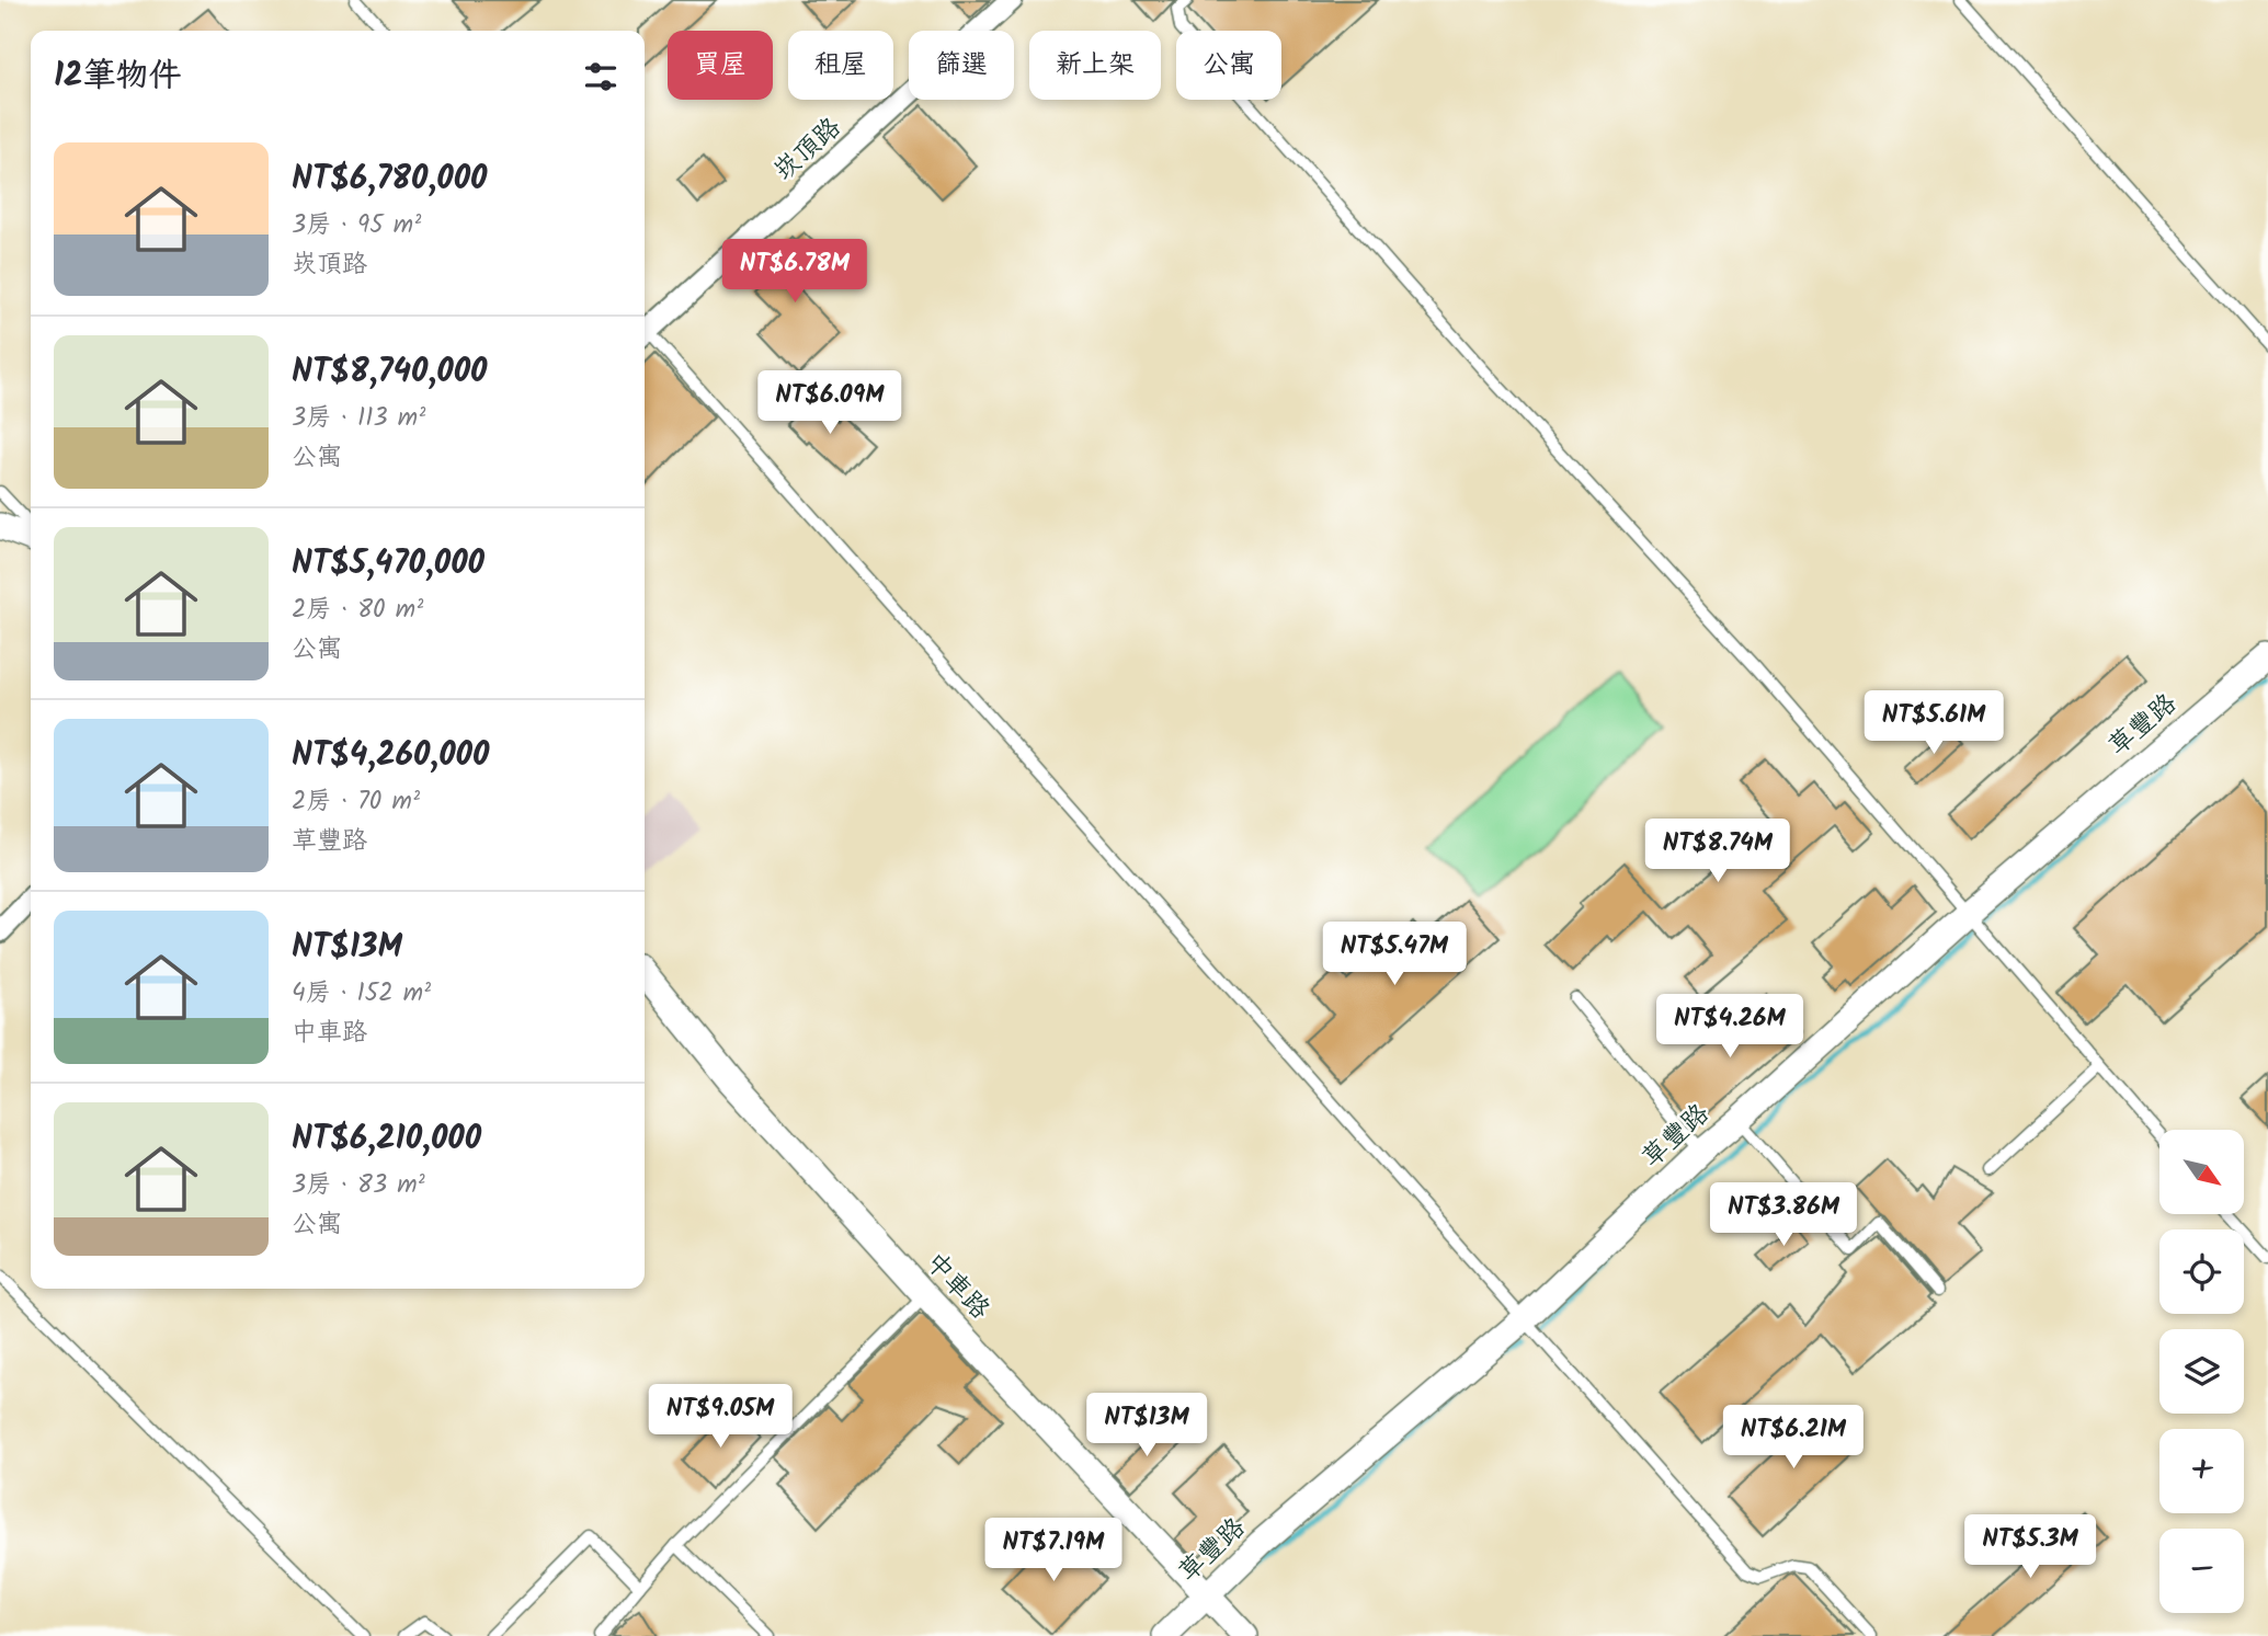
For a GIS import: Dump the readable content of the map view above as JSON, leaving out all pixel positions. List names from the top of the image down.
{
  "streets": {
    "street": ["崁頂路", "草豐路", "中車路"]
  },
  "crossings": [
    ["草豐路", "中車路"]
  ],
  "north": "bottom right",
  "page": {
    "chip": [
      "買屋",
      "租屋",
      "篩選",
      "新上架",
      "公寓"
    ],
    "heading": "12筆物件",
    "list": [
      {
        "name": "NT$6,780,000",
        "note": "3房 · 95 m² · 崁頂路"
      },
      {
        "name": "NT$8,740,000",
        "note": "3房 · 113 m² · 公寓"
      },
      {
        "name": "NT$5,470,000",
        "note": "2房 · 80 m² · 公寓"
      },
      {
        "name": "NT$4,260,000",
        "note": "2房 · 70 m² · 草豐路"
      },
      {
        "name": "NT$13M",
        "note": "4房 · 152 m² · 中車路"
      },
      {
        "name": "NT$6,210,000",
        "note": "3房 · 83 m² · 公寓"
      }
    ],
    "price": [
      "NT$6.78M",
      "NT$6.09M",
      "NT$5.61M",
      "NT$8.74M",
      "NT$5.47M",
      "NT$4.26M",
      "NT$3.86M",
      "NT$9.05M",
      "NT$13M",
      "NT$6.21M",
      "NT$5.3M",
      "NT$7.19M"
    ],
    "map_buttons": ["+", "−"]
  }
}
